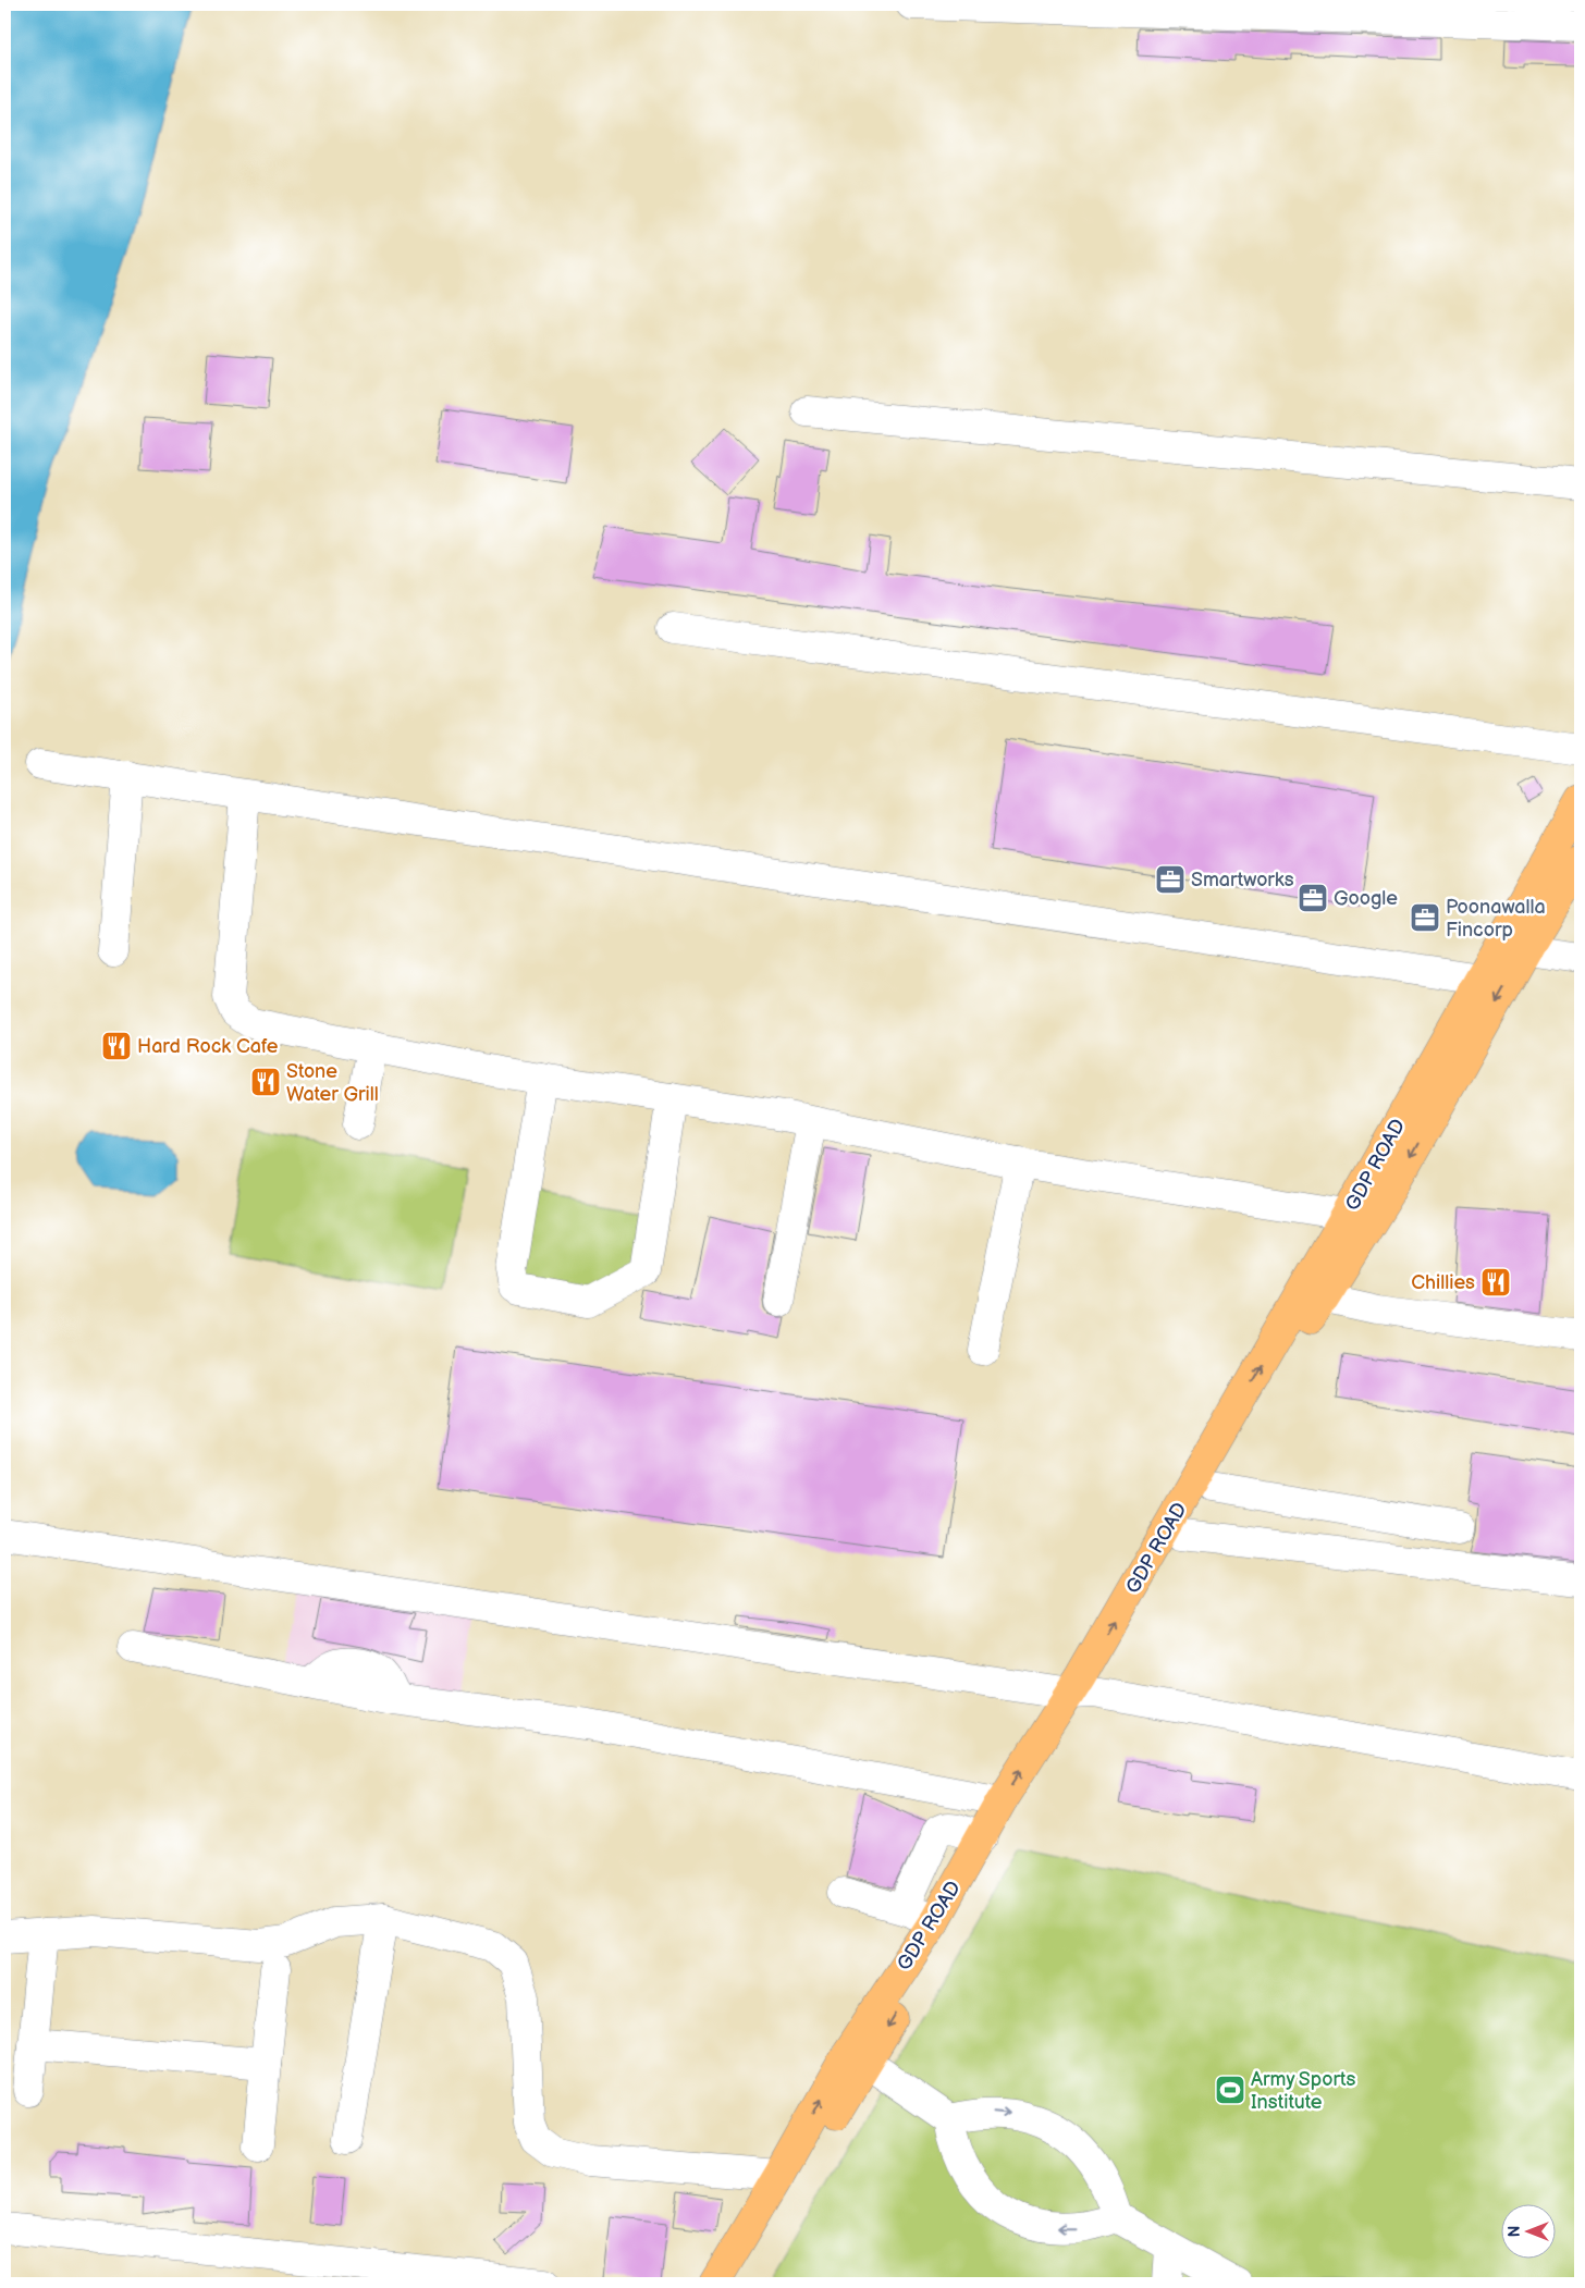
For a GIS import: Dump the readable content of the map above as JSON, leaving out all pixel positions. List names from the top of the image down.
{
  "streets": {
    "main road": ["GDP ROAD"]
  },
  "places": {
    "office": ["Smartworks", "Google", "Poonawalla Fincorp"],
    "restaurant": ["Hard Rock Cafe", "Stone Water Grill", "Chillies"],
    "sports": ["Army Sports Institute"]
  },
  "north": "left"
}
